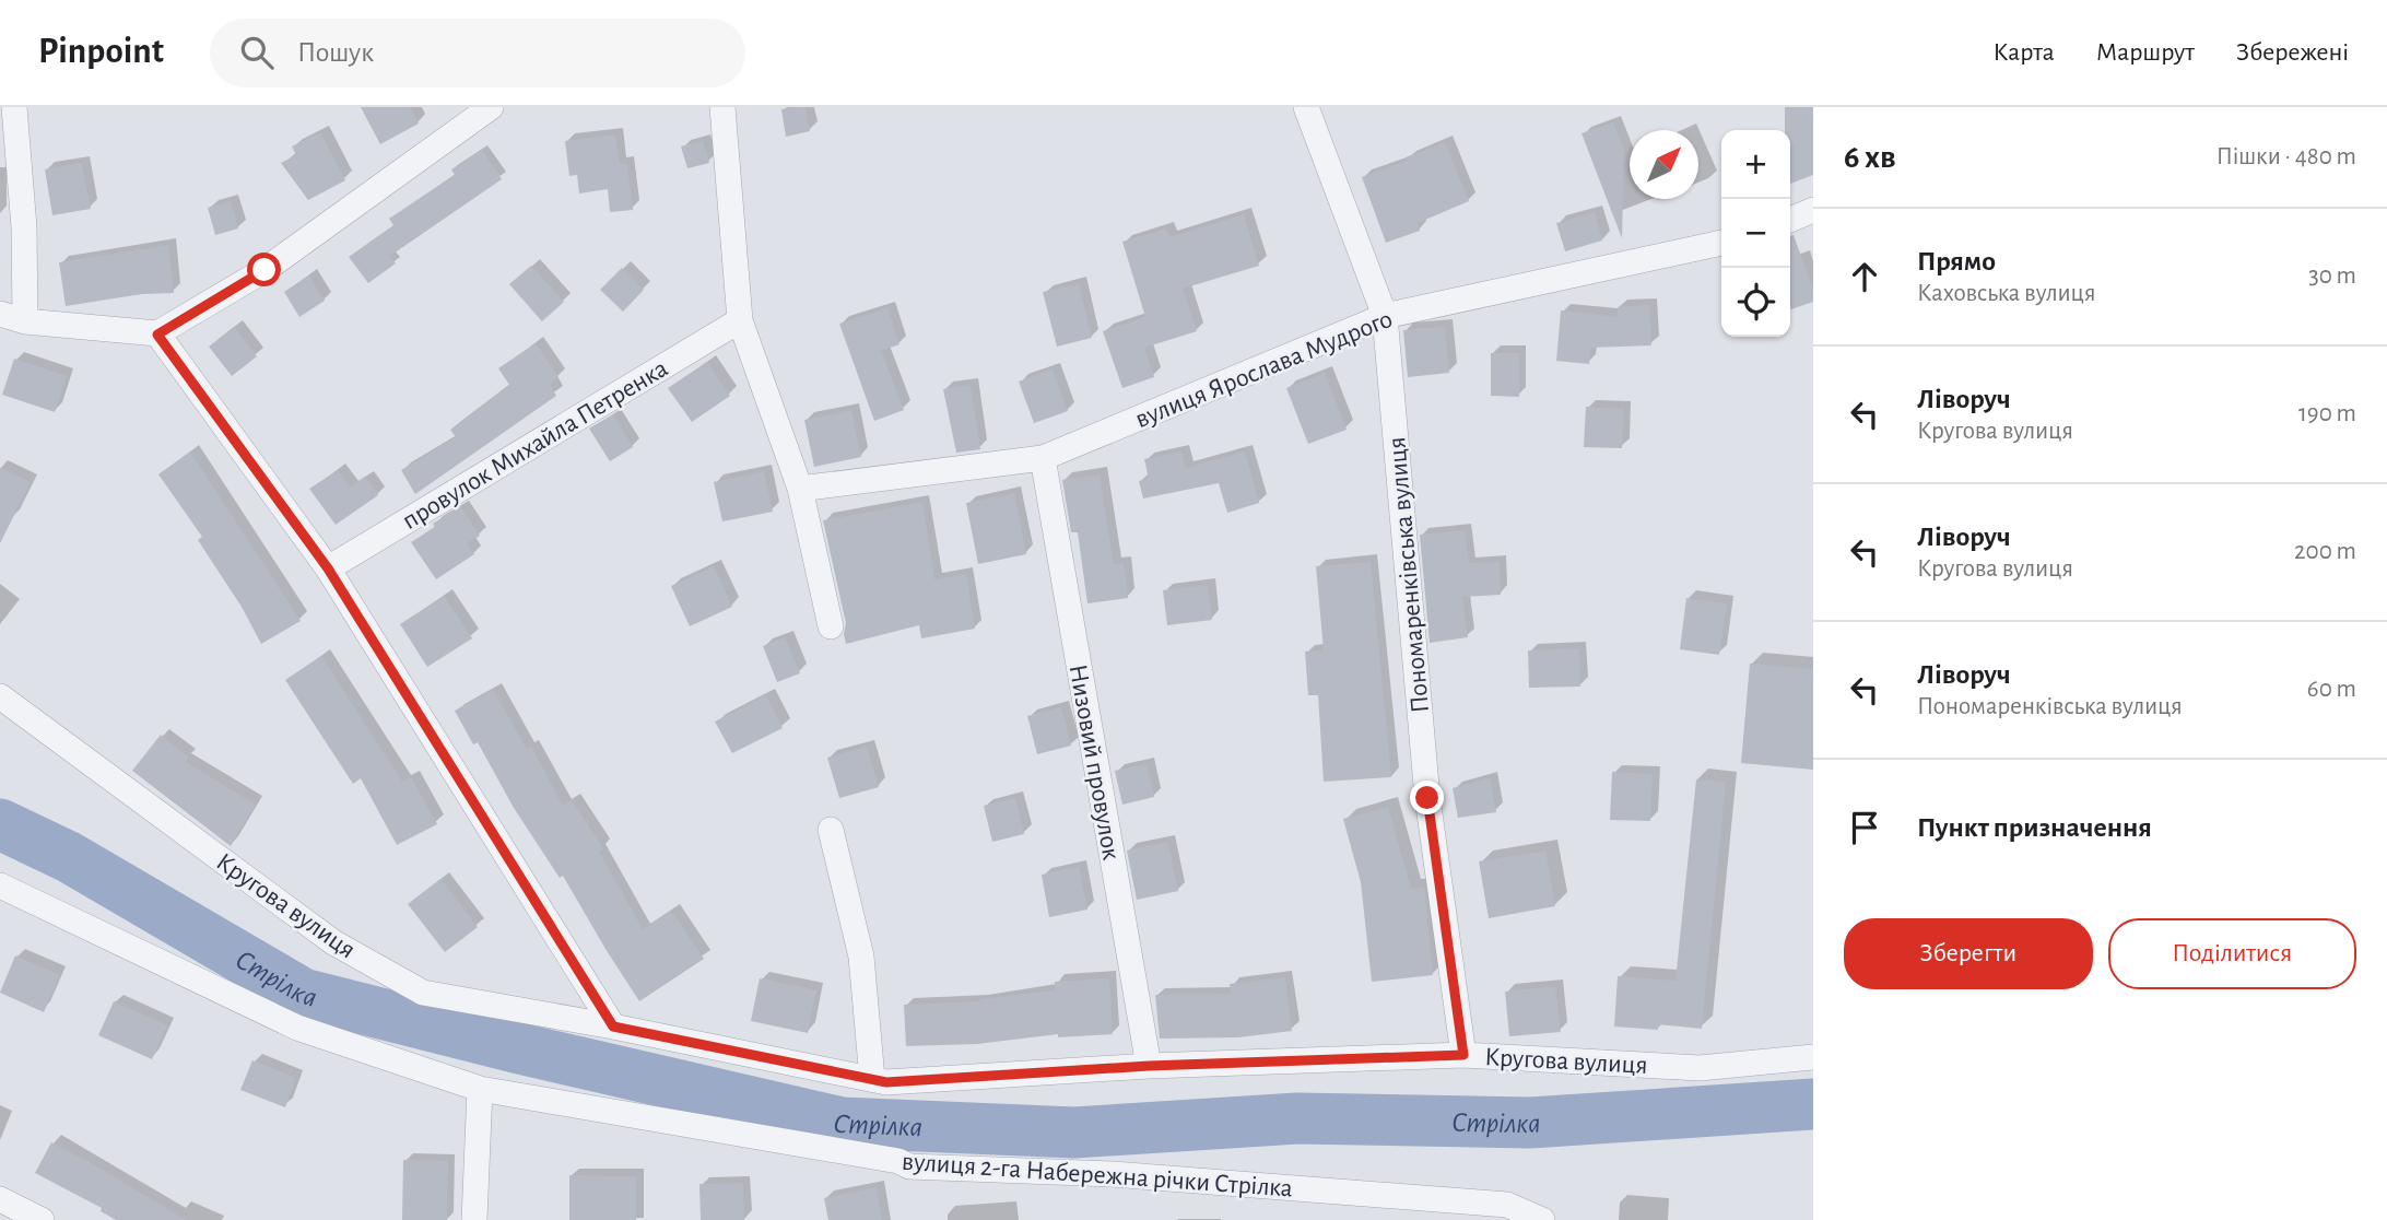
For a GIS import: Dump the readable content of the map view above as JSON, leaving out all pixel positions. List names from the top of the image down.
{
  "streets": {
    "street": [
      "вулиця Ярослава Мудрого",
      "провулок Михайла Петренка",
      "Пономаренківська вулиця",
      "Низовий провулок",
      "Кругова вулиця",
      "вулиця 2-га Набережна річки Стрілка"
    ]
  },
  "crossings": [
    ["вулиця Ярослава Мудрого", "Пономаренківська вулиця"],
    ["вулиця Ярослава Мудрого", "Низовий провулок"],
    ["Пономаренківська вулиця", "Кругова вулиця"],
    ["Низовий провулок", "Кругова вулиця"]
  ],
  "water": ["Стрілка"],
  "north": "top right",
  "page": {
    "header": "Pinpoint",
    "search": "Пошук",
    "nav": ["Карта", "Маршрут", "Збережені"],
    "heading": ["6 хв", "Пішки · 480 m"],
    "map_buttons": ["+", "−"],
    "list": [
      ["Прямо", "Каховська вулиця", "30 m"],
      ["Ліворуч", "Кругова вулиця", "190 m"],
      ["Ліворуч", "Кругова вулиця", "200 m"],
      ["Ліворуч", "Пономаренківська вулиця", "60 m"],
      "Пункт призначення"
    ],
    "buttons": ["Зберегти", "Поділитися"]
  }
}
